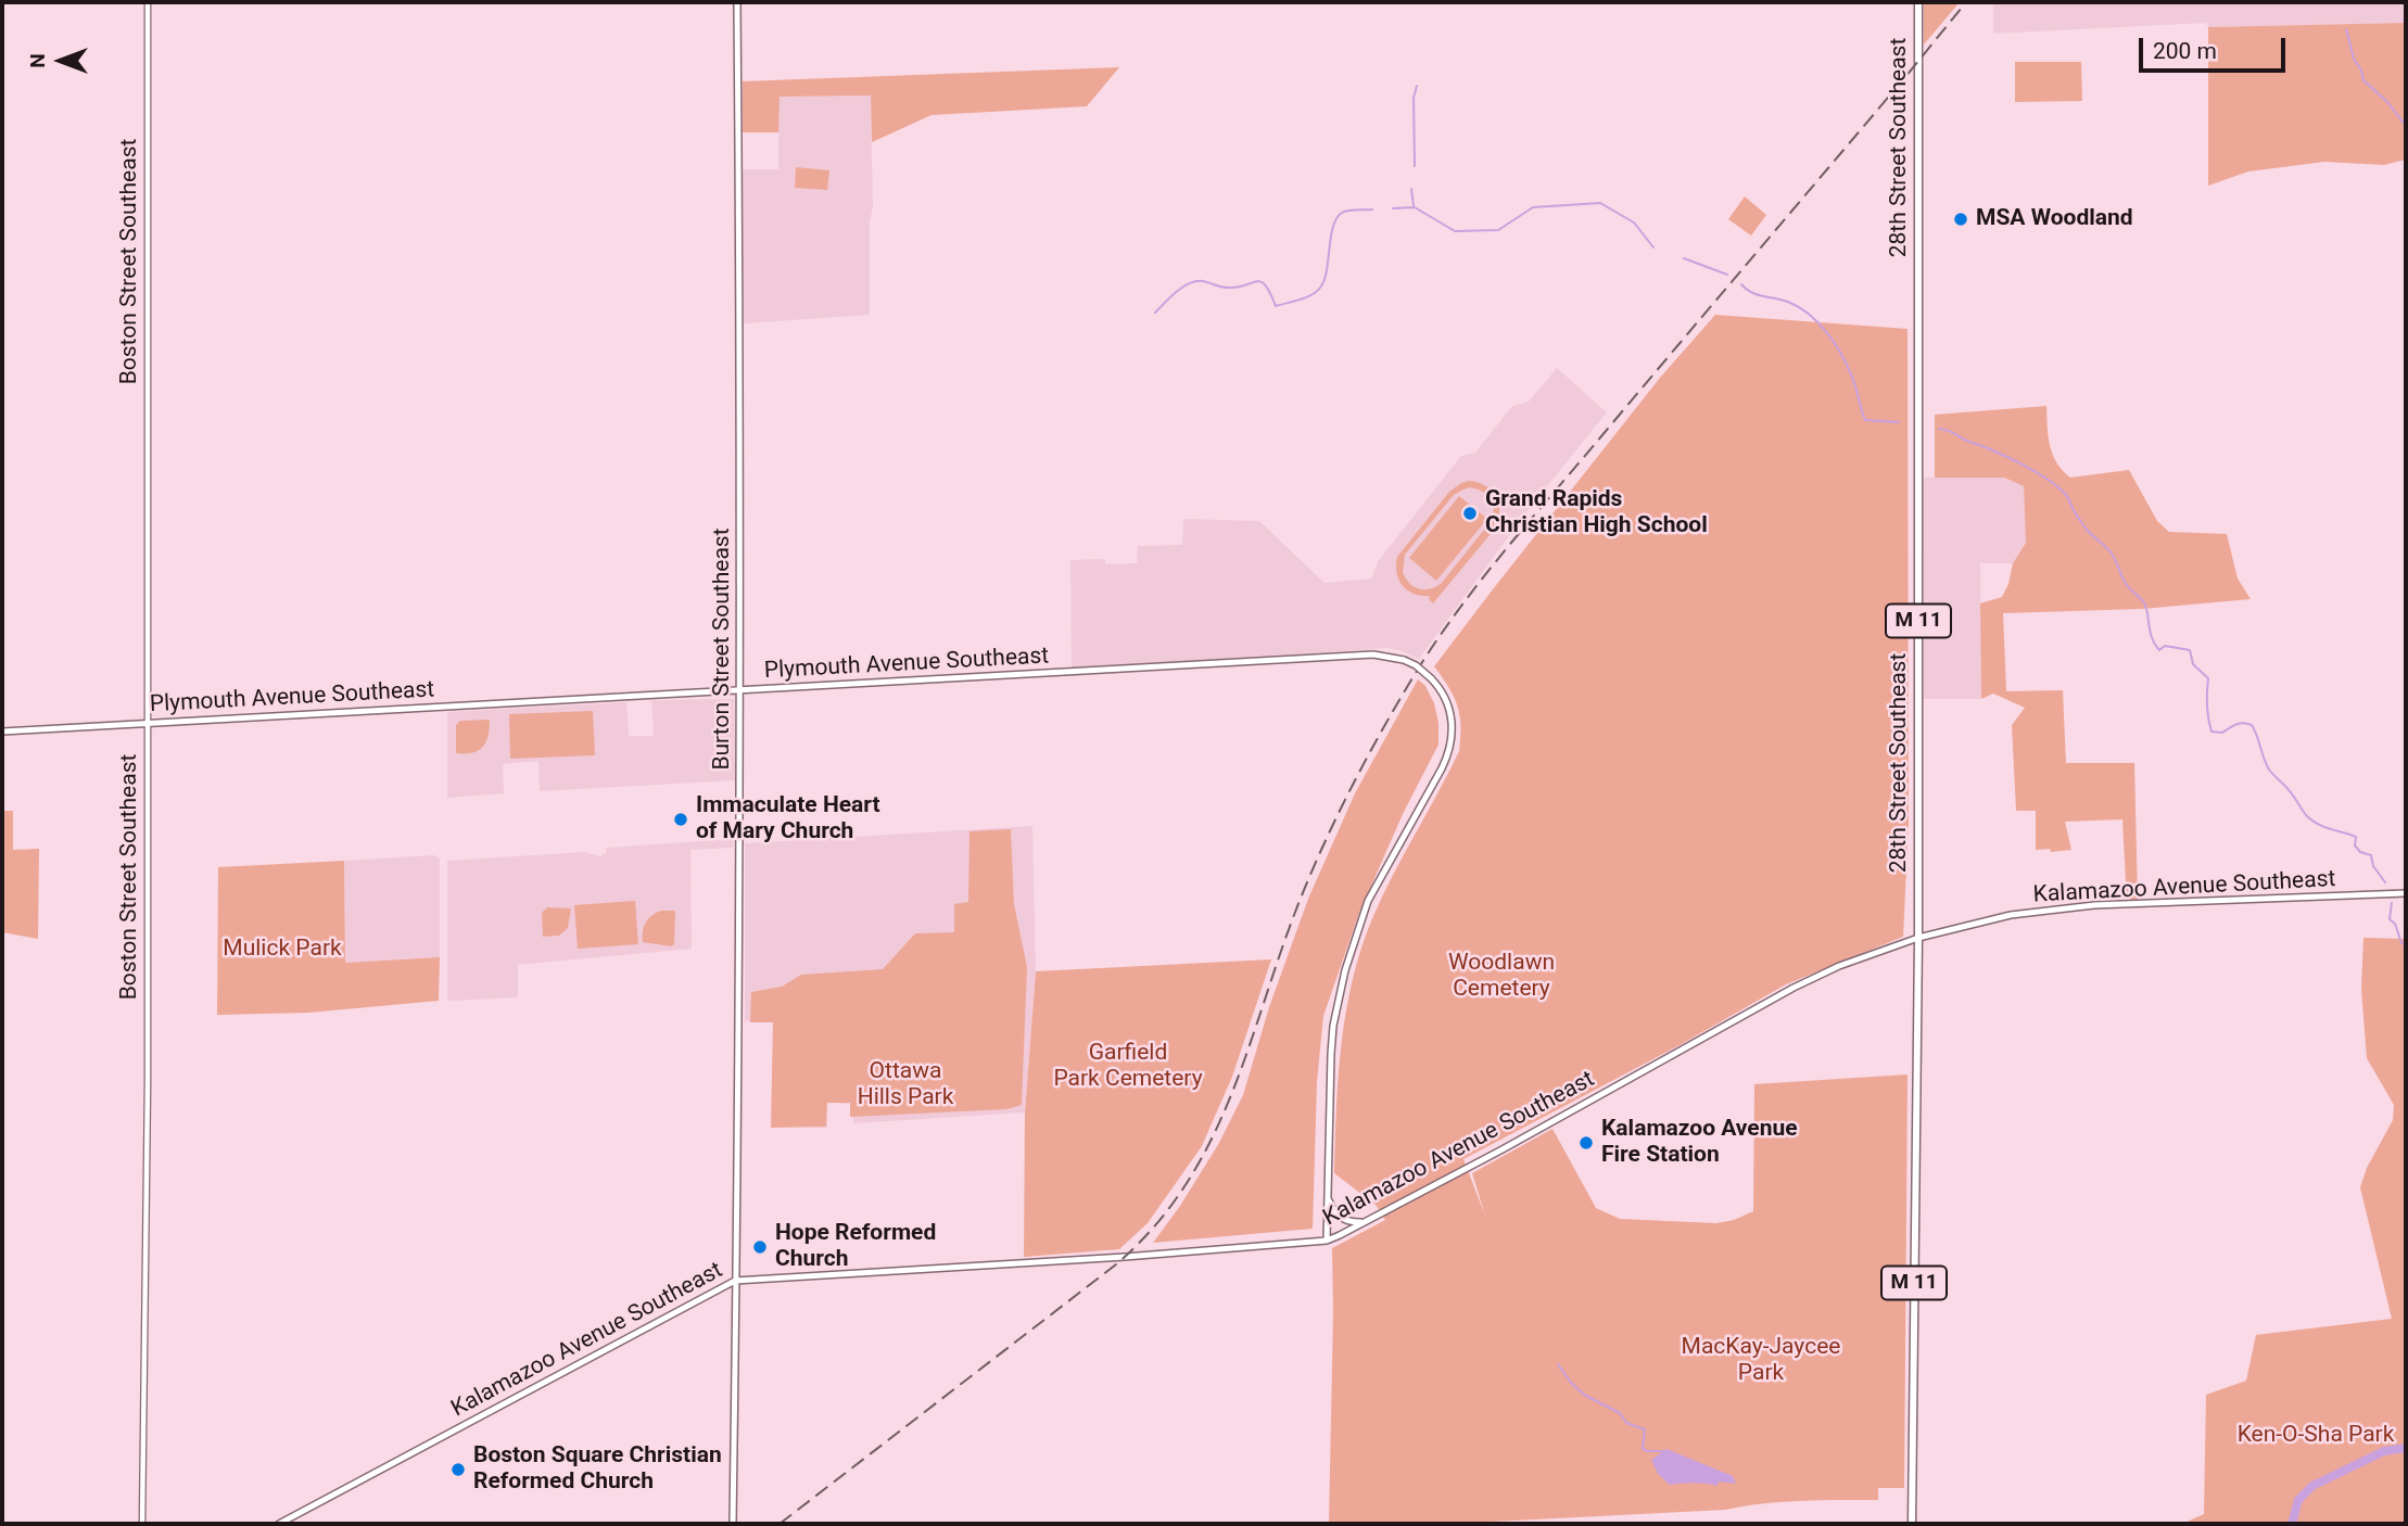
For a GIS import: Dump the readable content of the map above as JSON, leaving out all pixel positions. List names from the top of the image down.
{
  "streets": {
    "main road": [
      "28th Street Southeast",
      "M 11",
      "Burton Street Southeast",
      "Plymouth Avenue Southeast",
      "Kalamazoo Avenue Southeast"
    ],
    "street": ["Boston Street Southeast"]
  },
  "crossings": [
    ["28th Street Southeast", "Kalamazoo Avenue Southeast"],
    ["Boston Street Southeast", "Plymouth Avenue Southeast"],
    ["Burton Street Southeast", "Plymouth Avenue Southeast"],
    ["Burton Street Southeast", "Kalamazoo Avenue Southeast"]
  ],
  "parks": [
    "Mulick Park",
    "Woodlawn Cemetery",
    "Garfield Park Cemetery",
    "Ottawa Hills Park",
    "MacKay-Jaycee Park",
    "Ken-O-Sha Park"
  ],
  "places": [
    "MSA Woodland",
    "Grand Rapids Christian High School",
    "Immaculate Heart of Mary Church",
    "Kalamazoo Avenue Fire Station",
    "Hope Reformed Church",
    "Boston Square Christian Reformed Church"
  ],
  "scale_bar": "200 m",
  "north": "left"
}
